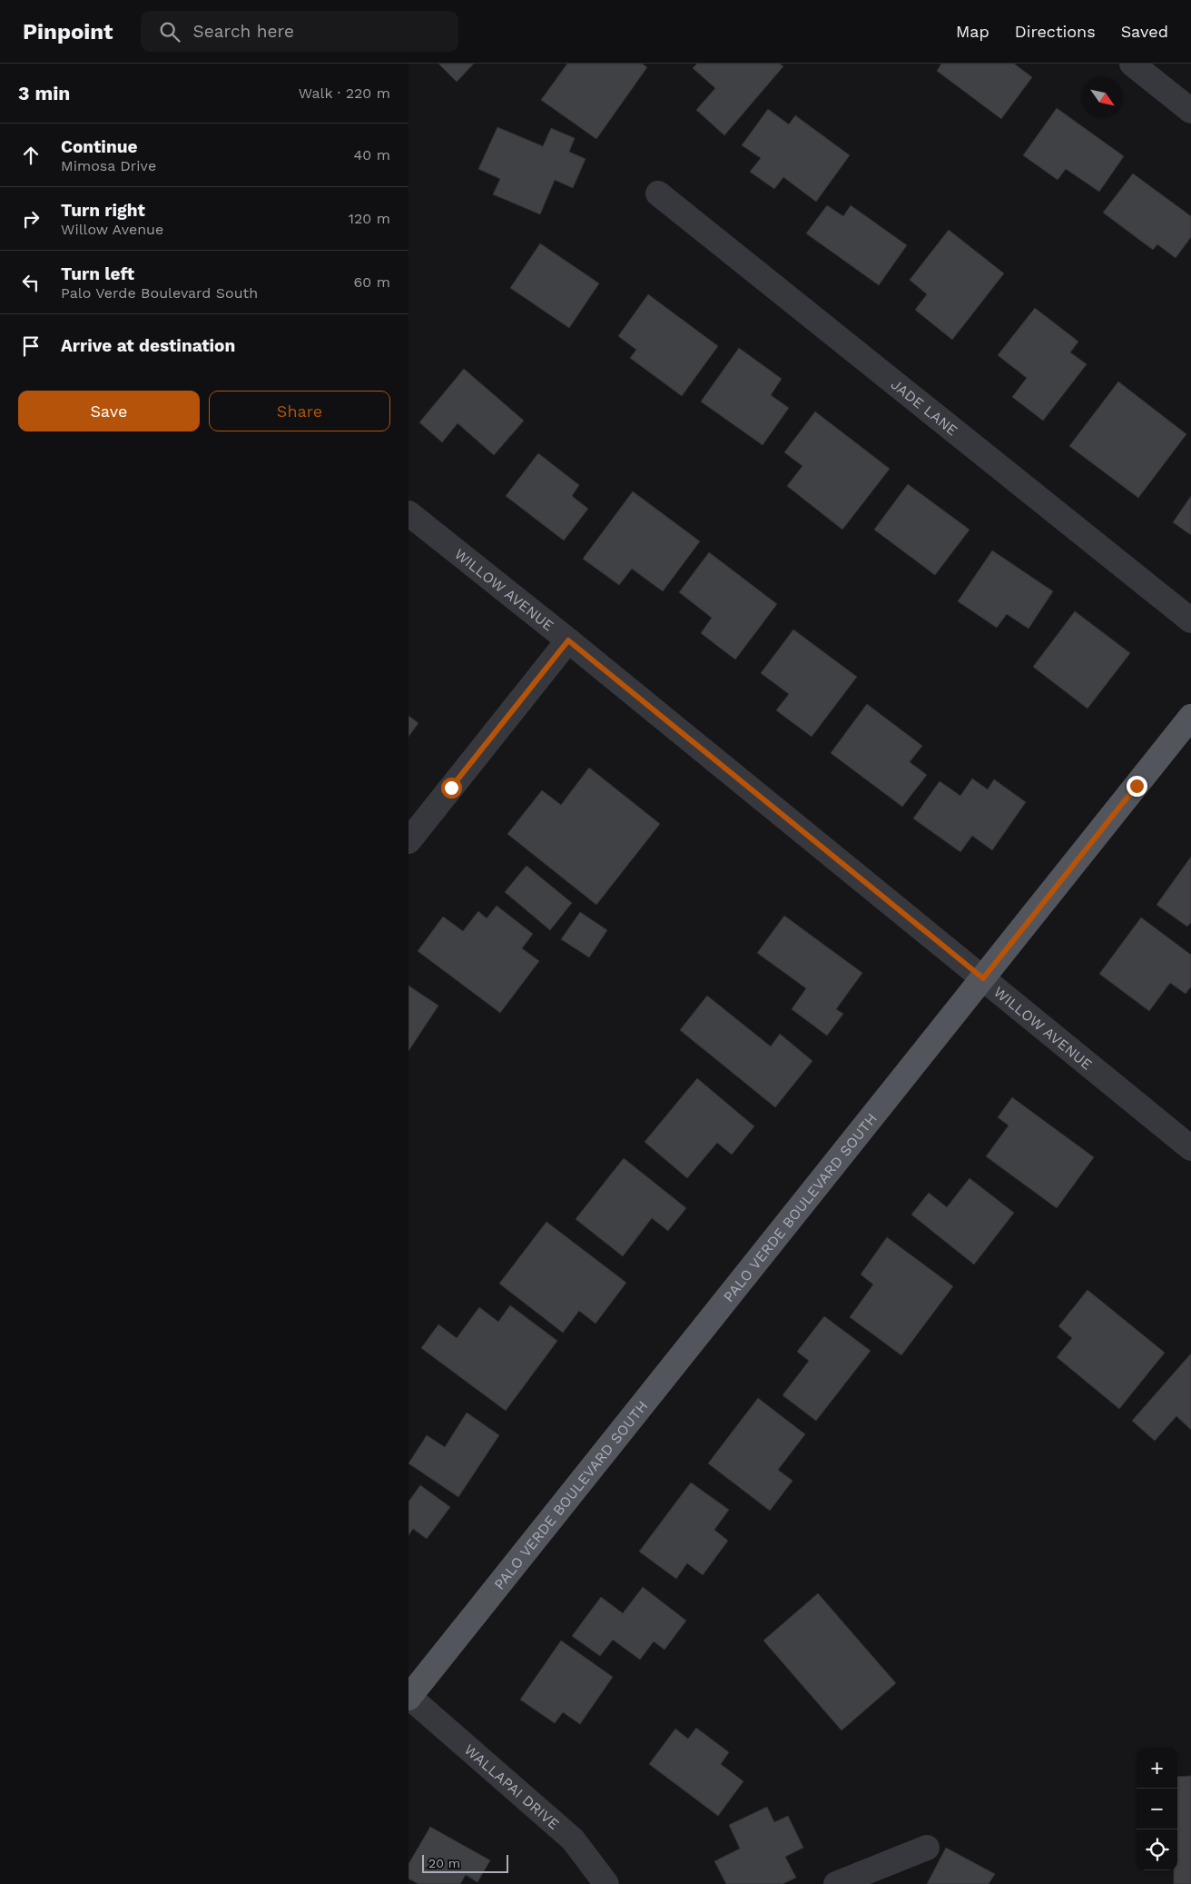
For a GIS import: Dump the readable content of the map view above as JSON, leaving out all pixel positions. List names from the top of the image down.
{
  "streets": {
    "main road": ["PALO VERDE BOULEVARD SOUTH"],
    "street": ["JADE LANE", "WILLOW AVENUE", "WALLAPAI DRIVE"]
  },
  "crossings": [
    ["WILLOW AVENUE", "PALO VERDE BOULEVARD SOUTH"],
    ["PALO VERDE BOULEVARD SOUTH", "WALLAPAI DRIVE"]
  ],
  "scale_bar": "20 m",
  "north": "bottom right",
  "page": {
    "header": "Pinpoint",
    "search": "Search here",
    "nav": ["Map", "Directions", "Saved"],
    "heading": ["3 min", "Walk · 220 m"],
    "list": [
      ["Continue", "Mimosa Drive", "40 m"],
      ["Turn right", "Willow Avenue", "120 m"],
      ["Turn left", "Palo Verde Boulevard South", "60 m"],
      "Arrive at destination"
    ],
    "buttons": ["Save", "Share"],
    "map_buttons": ["+", "−"],
    "scale": "20 m"
  }
}
